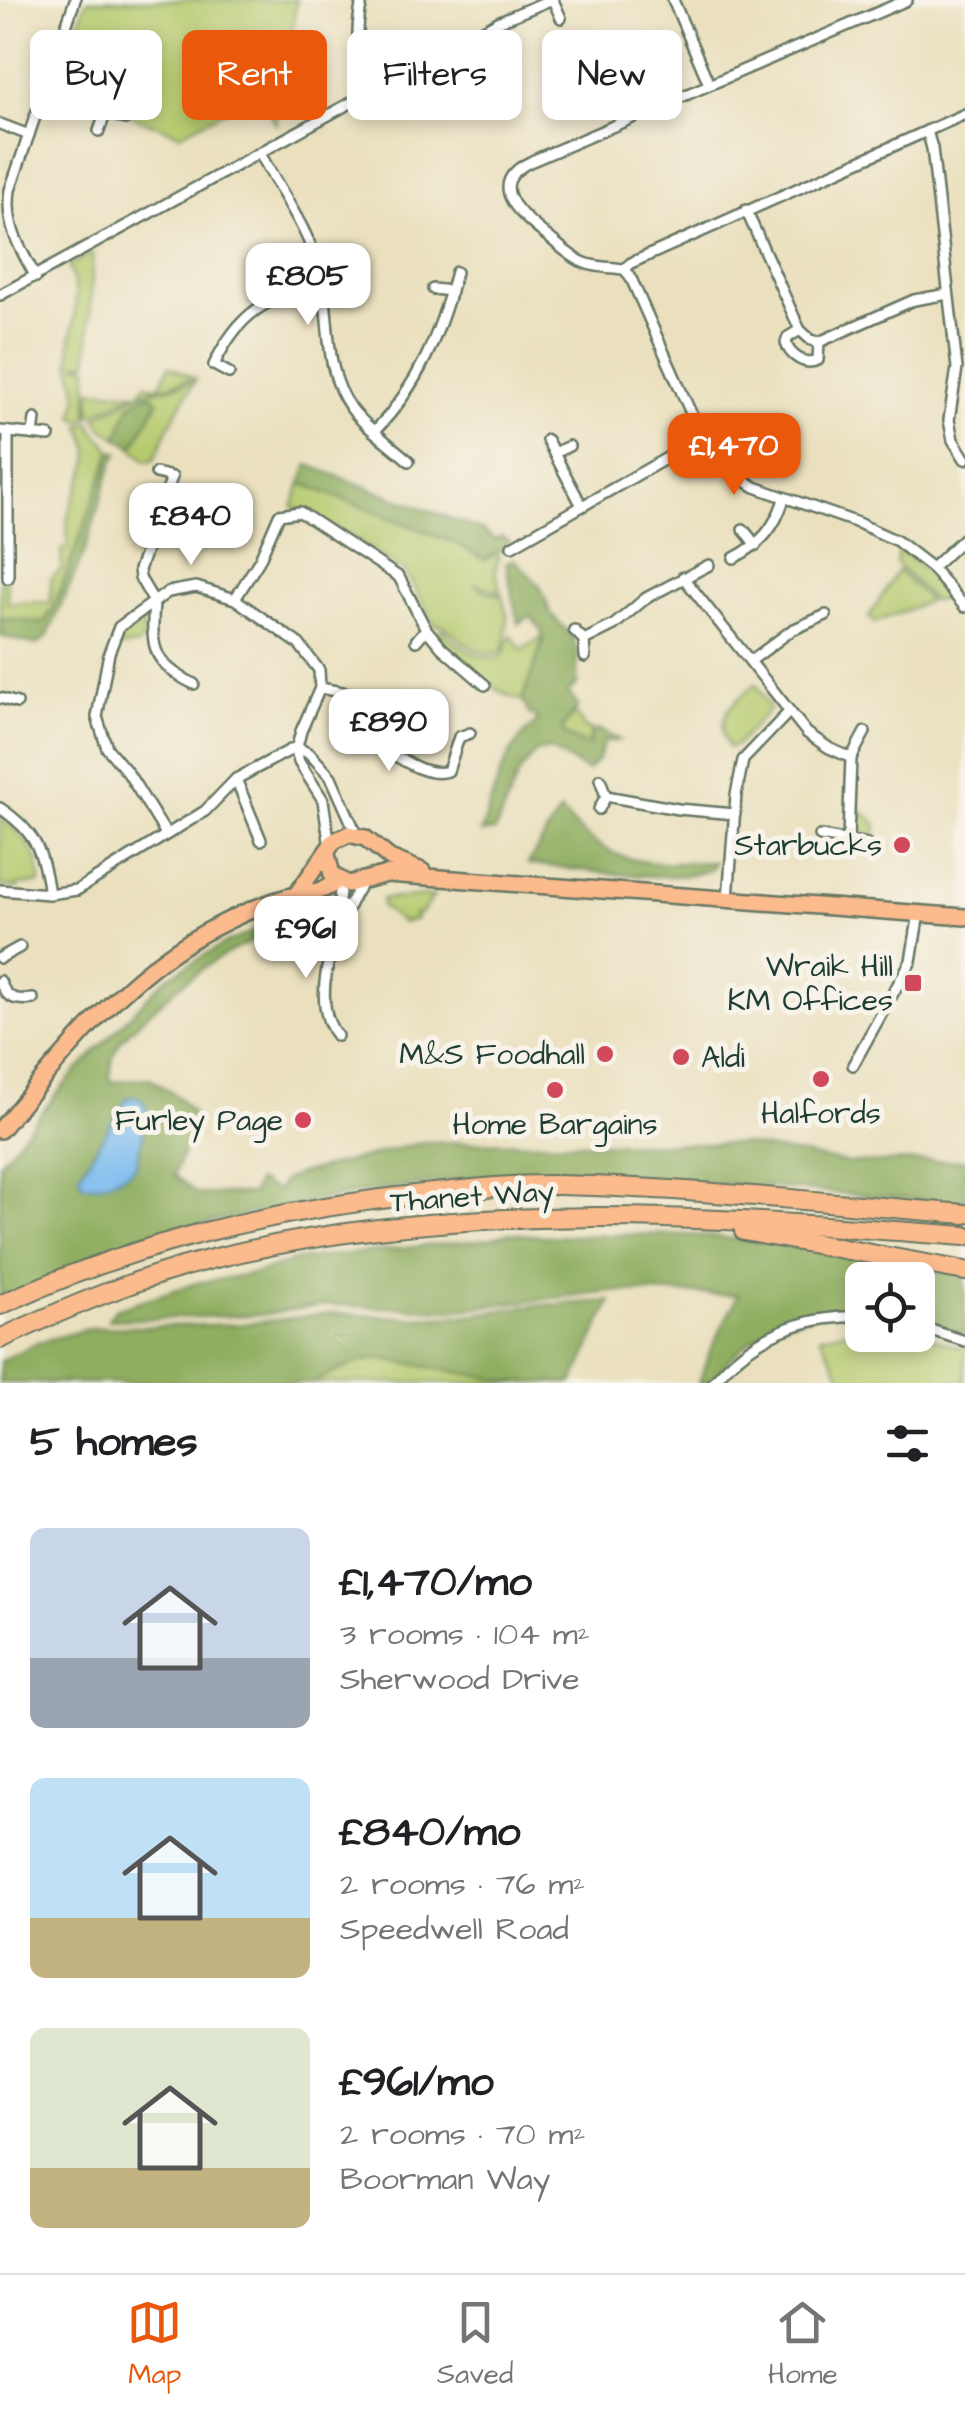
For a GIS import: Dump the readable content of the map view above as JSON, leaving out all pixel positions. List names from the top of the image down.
{
  "streets": {
    "highway": ["Thanet Way"]
  },
  "places": {
    "other": [
      "Starbucks",
      "M&S Foodhall",
      "Aldi",
      "Halfords",
      "Home Bargains",
      "Furley Page"
    ],
    "transit": ["Wraik Hill KM Offices"]
  },
  "page": {
    "chip": [
      "Buy",
      "Rent",
      "Filters",
      "New"
    ],
    "price": [
      "£805",
      "£1,470",
      "£840",
      "£890",
      "£961"
    ],
    "heading": "5 homes",
    "list": [
      {
        "name": "£1,470/mo",
        "note": "3 rooms · 104 m² · Sherwood Drive"
      },
      {
        "name": "£840/mo",
        "note": "2 rooms · 76 m² · Speedwell Road"
      },
      {
        "name": "£961/mo",
        "note": "2 rooms · 70 m² · Boorman Way"
      }
    ],
    "tabs": ["Map", "Saved", "Home"]
  }
}
